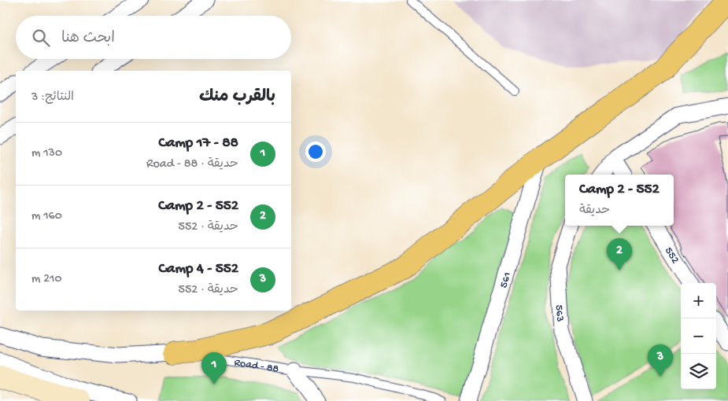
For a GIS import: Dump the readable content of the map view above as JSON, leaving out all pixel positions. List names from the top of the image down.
{
  "streets": {
    "street": [
      "552",
      "561",
      "563",
      "Road - 88"
    ]
  },
  "page": {
    "search": "ابحث هنا",
    "heading": ["بالقرب منك", "النتائج: 3"],
    "list": [
      {
        "mark": "1",
        "name": "Camp 17 - 88",
        "note": "حديقة · Road - 88",
        "value": "130 m"
      },
      {
        "mark": "2",
        "name": "Camp 2 - 552",
        "note": "حديقة · 552",
        "value": "160 m"
      },
      {
        "mark": "3",
        "name": "Camp 4 - 552",
        "note": "حديقة · 552",
        "value": "210 m"
      }
    ],
    "popup": ["Camp 2 - 552", "حديقة"],
    "pins": ["2", "3", "1"],
    "map_buttons": ["+", "−"]
  }
}
